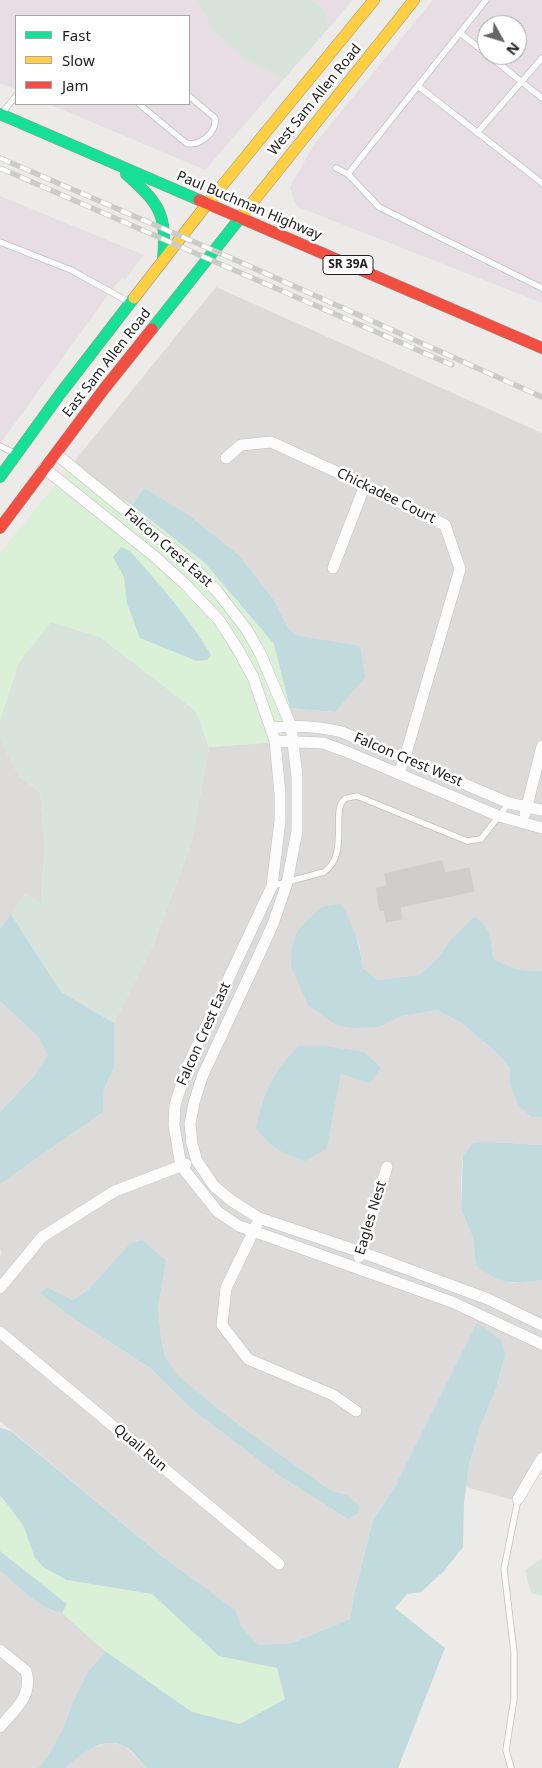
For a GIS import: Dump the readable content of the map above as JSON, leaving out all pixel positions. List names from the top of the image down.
{
  "streets": {
    "main road": [
      "West Sam Allen Road",
      "Paul Buchman Highway",
      "SR 39A",
      "East Sam Allen Road"
    ],
    "street": [
      "Chickadee Court",
      "Falcon Crest East",
      "Falcon Crest West",
      "Eagles Nest",
      "Quail Run"
    ]
  },
  "crossings": [
    ["West Sam Allen Road", "Paul Buchman Highway"],
    ["West Sam Allen Road", "East Sam Allen Road"],
    ["Paul Buchman Highway", "East Sam Allen Road"],
    ["East Sam Allen Road", "Falcon Crest East"],
    ["Chickadee Court", "Falcon Crest West"],
    ["Falcon Crest East", "Falcon Crest West"],
    ["Falcon Crest East", "Eagles Nest"]
  ],
  "legend": ["Fast", "Slow", "Jam"],
  "north": "bottom right"
}
